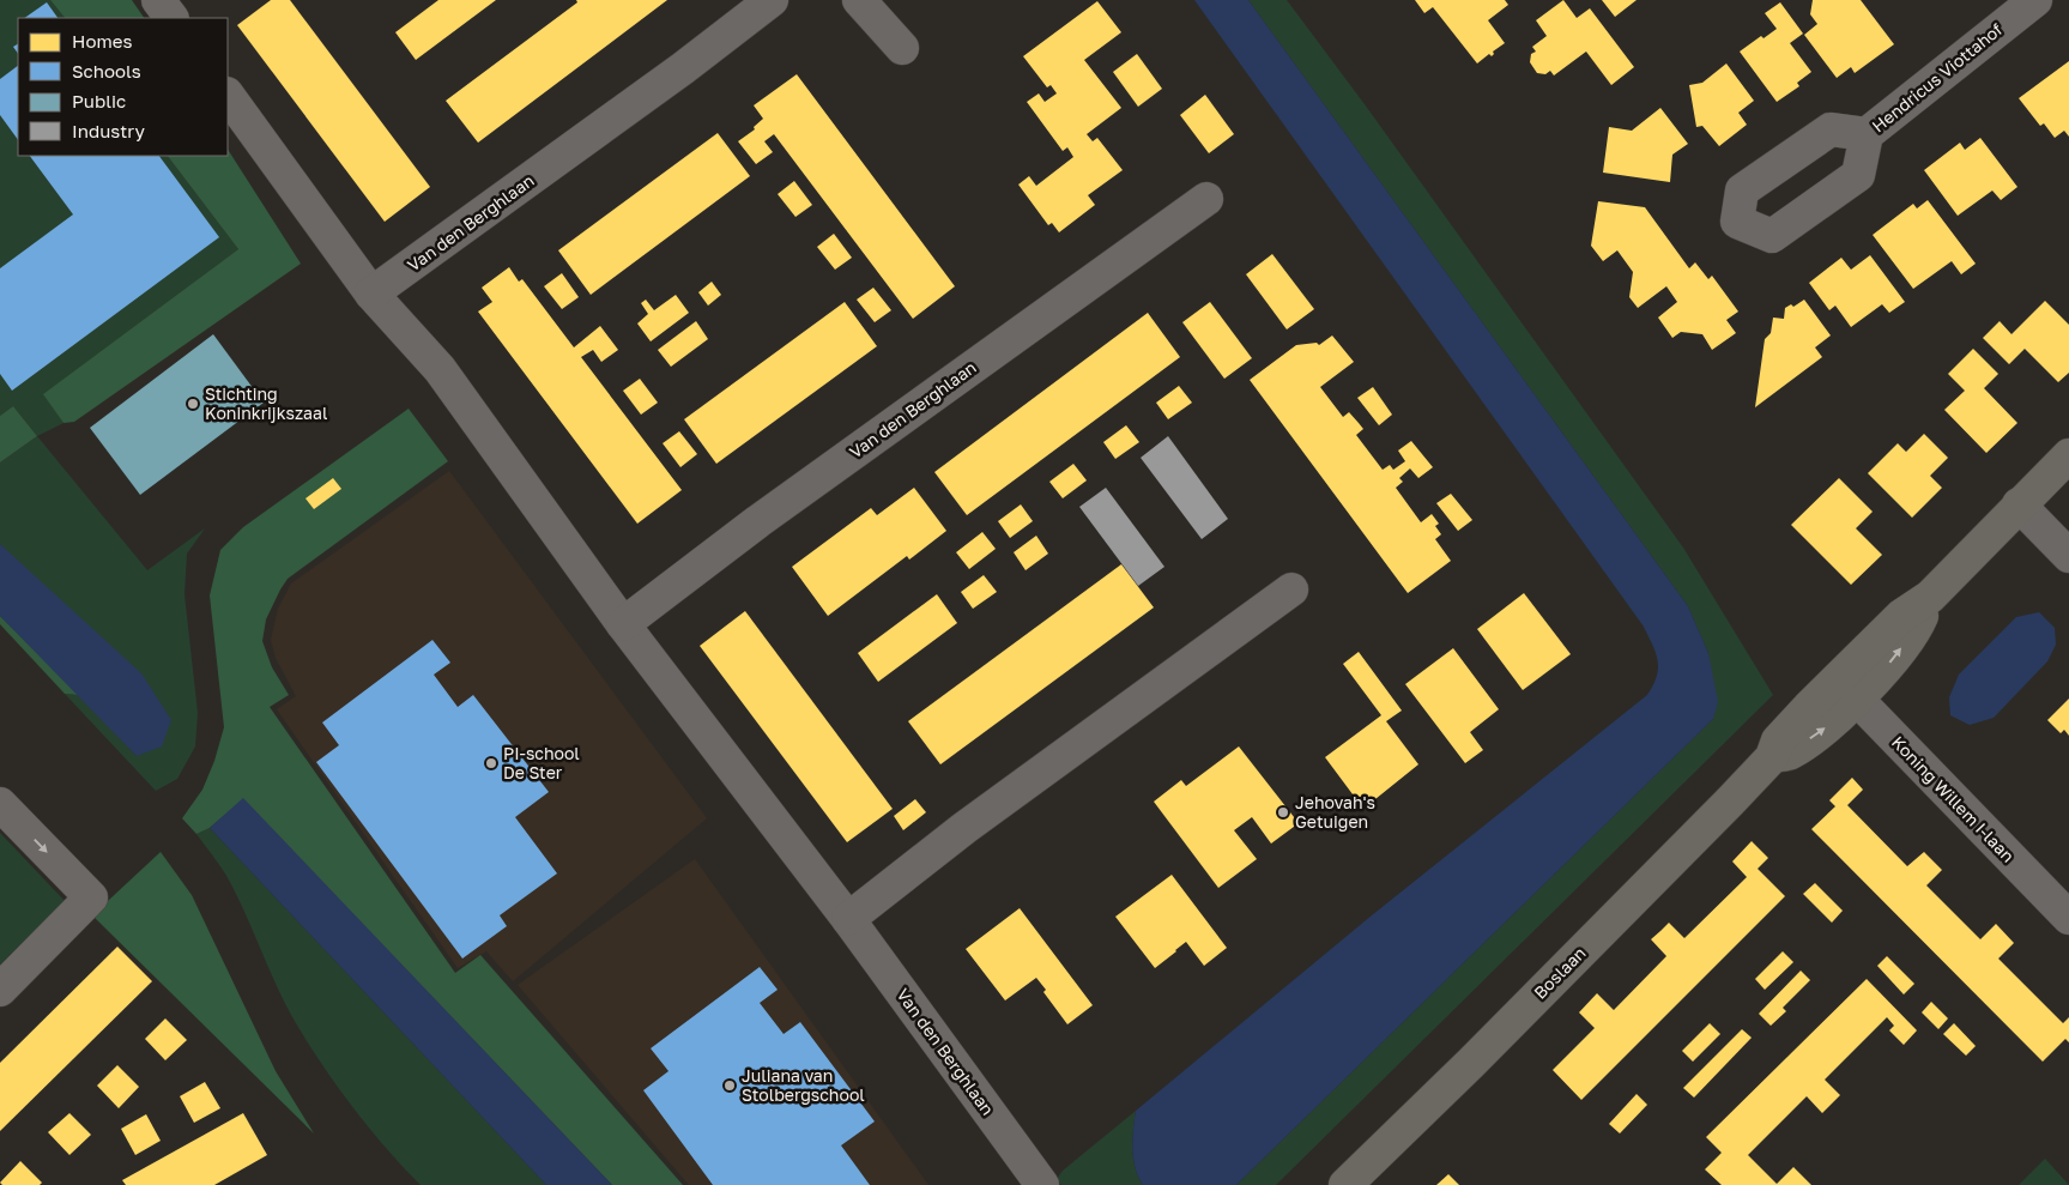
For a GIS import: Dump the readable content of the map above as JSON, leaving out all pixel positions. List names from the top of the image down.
{
  "streets": {
    "street": [
      "Hendricus Viottahof",
      "Van den Berghlaan",
      "Koning Willem I-laan",
      "Boslaan"
    ]
  },
  "crossings": [
    ["Koning Willem I-laan", "Boslaan"]
  ],
  "places": [
    "Stichting Koninkrijkszaal",
    "PI-school De Ster",
    "Jehovah's Getuigen",
    "Juliana van Stolbergschool"
  ],
  "legend": [
    "Homes",
    "Schools",
    "Public",
    "Industry"
  ]
}
